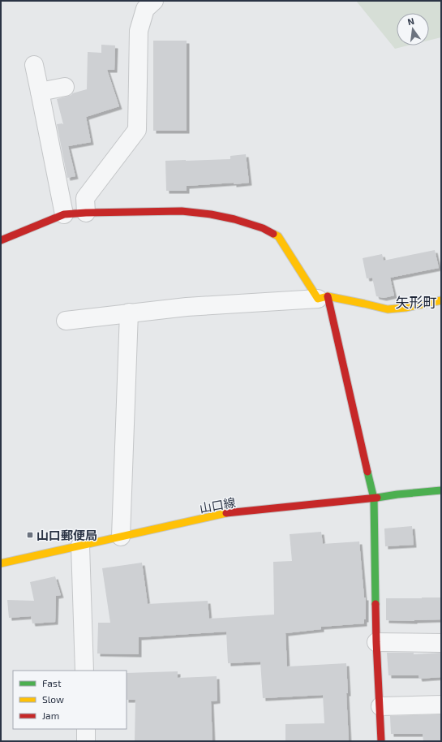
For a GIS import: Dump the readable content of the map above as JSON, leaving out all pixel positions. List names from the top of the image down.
{
  "streets": {
    "street": ["山口線"]
  },
  "districts": ["矢形町"],
  "places": {
    "transit": ["山口郵便局"]
  },
  "legend": ["Fast", "Slow", "Jam"],
  "north": "top"
}
